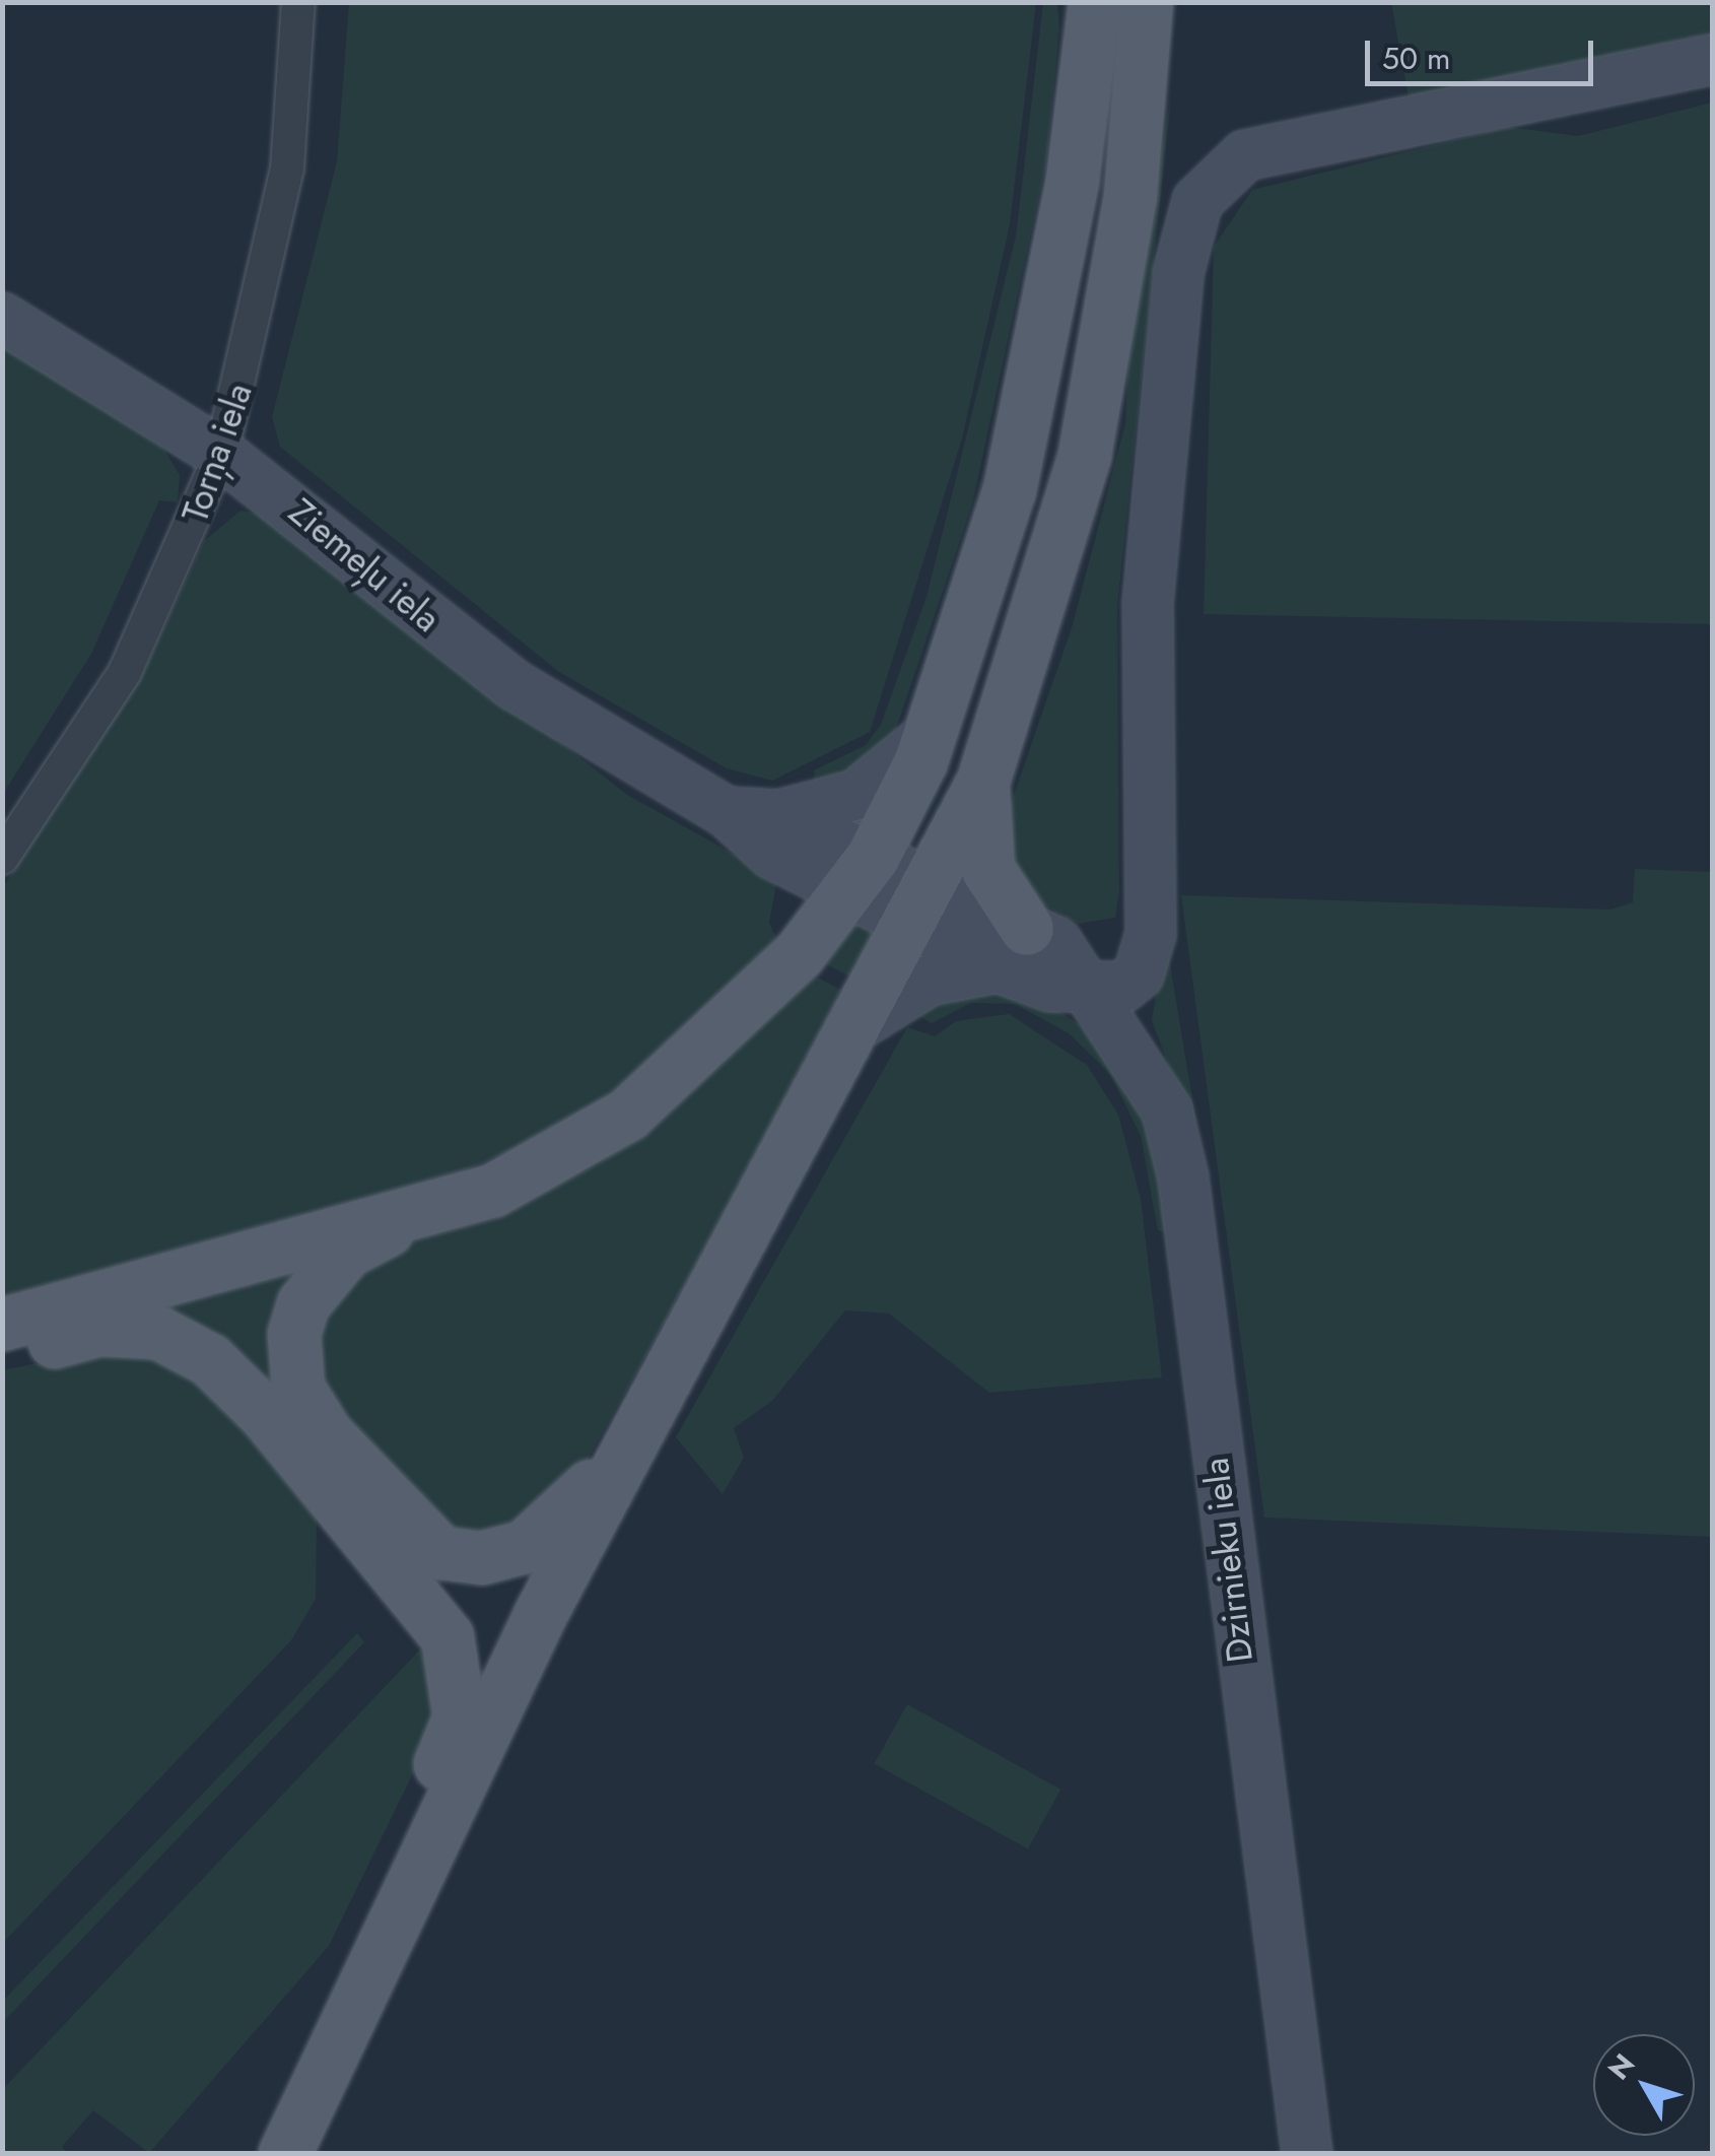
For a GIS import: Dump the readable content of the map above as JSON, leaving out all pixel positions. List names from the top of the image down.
{
  "streets": {
    "street": ["Torņa iela", "Ziemeļu iela", "Dzirnieku iela"]
  },
  "crossings": [
    ["Torņa iela", "Ziemeļu iela"],
    ["Ziemeļu iela", "Dzirnieku iela"]
  ],
  "scale_bar": "50 m",
  "north": "top left"
}
